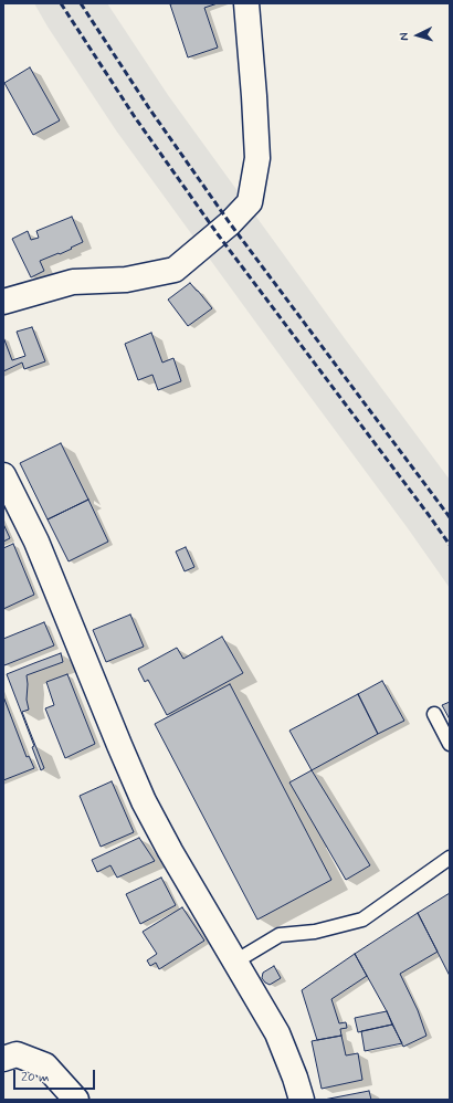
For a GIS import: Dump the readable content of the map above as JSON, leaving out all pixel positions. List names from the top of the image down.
{
  "scale_bar": "20 m",
  "north": "left"
}
